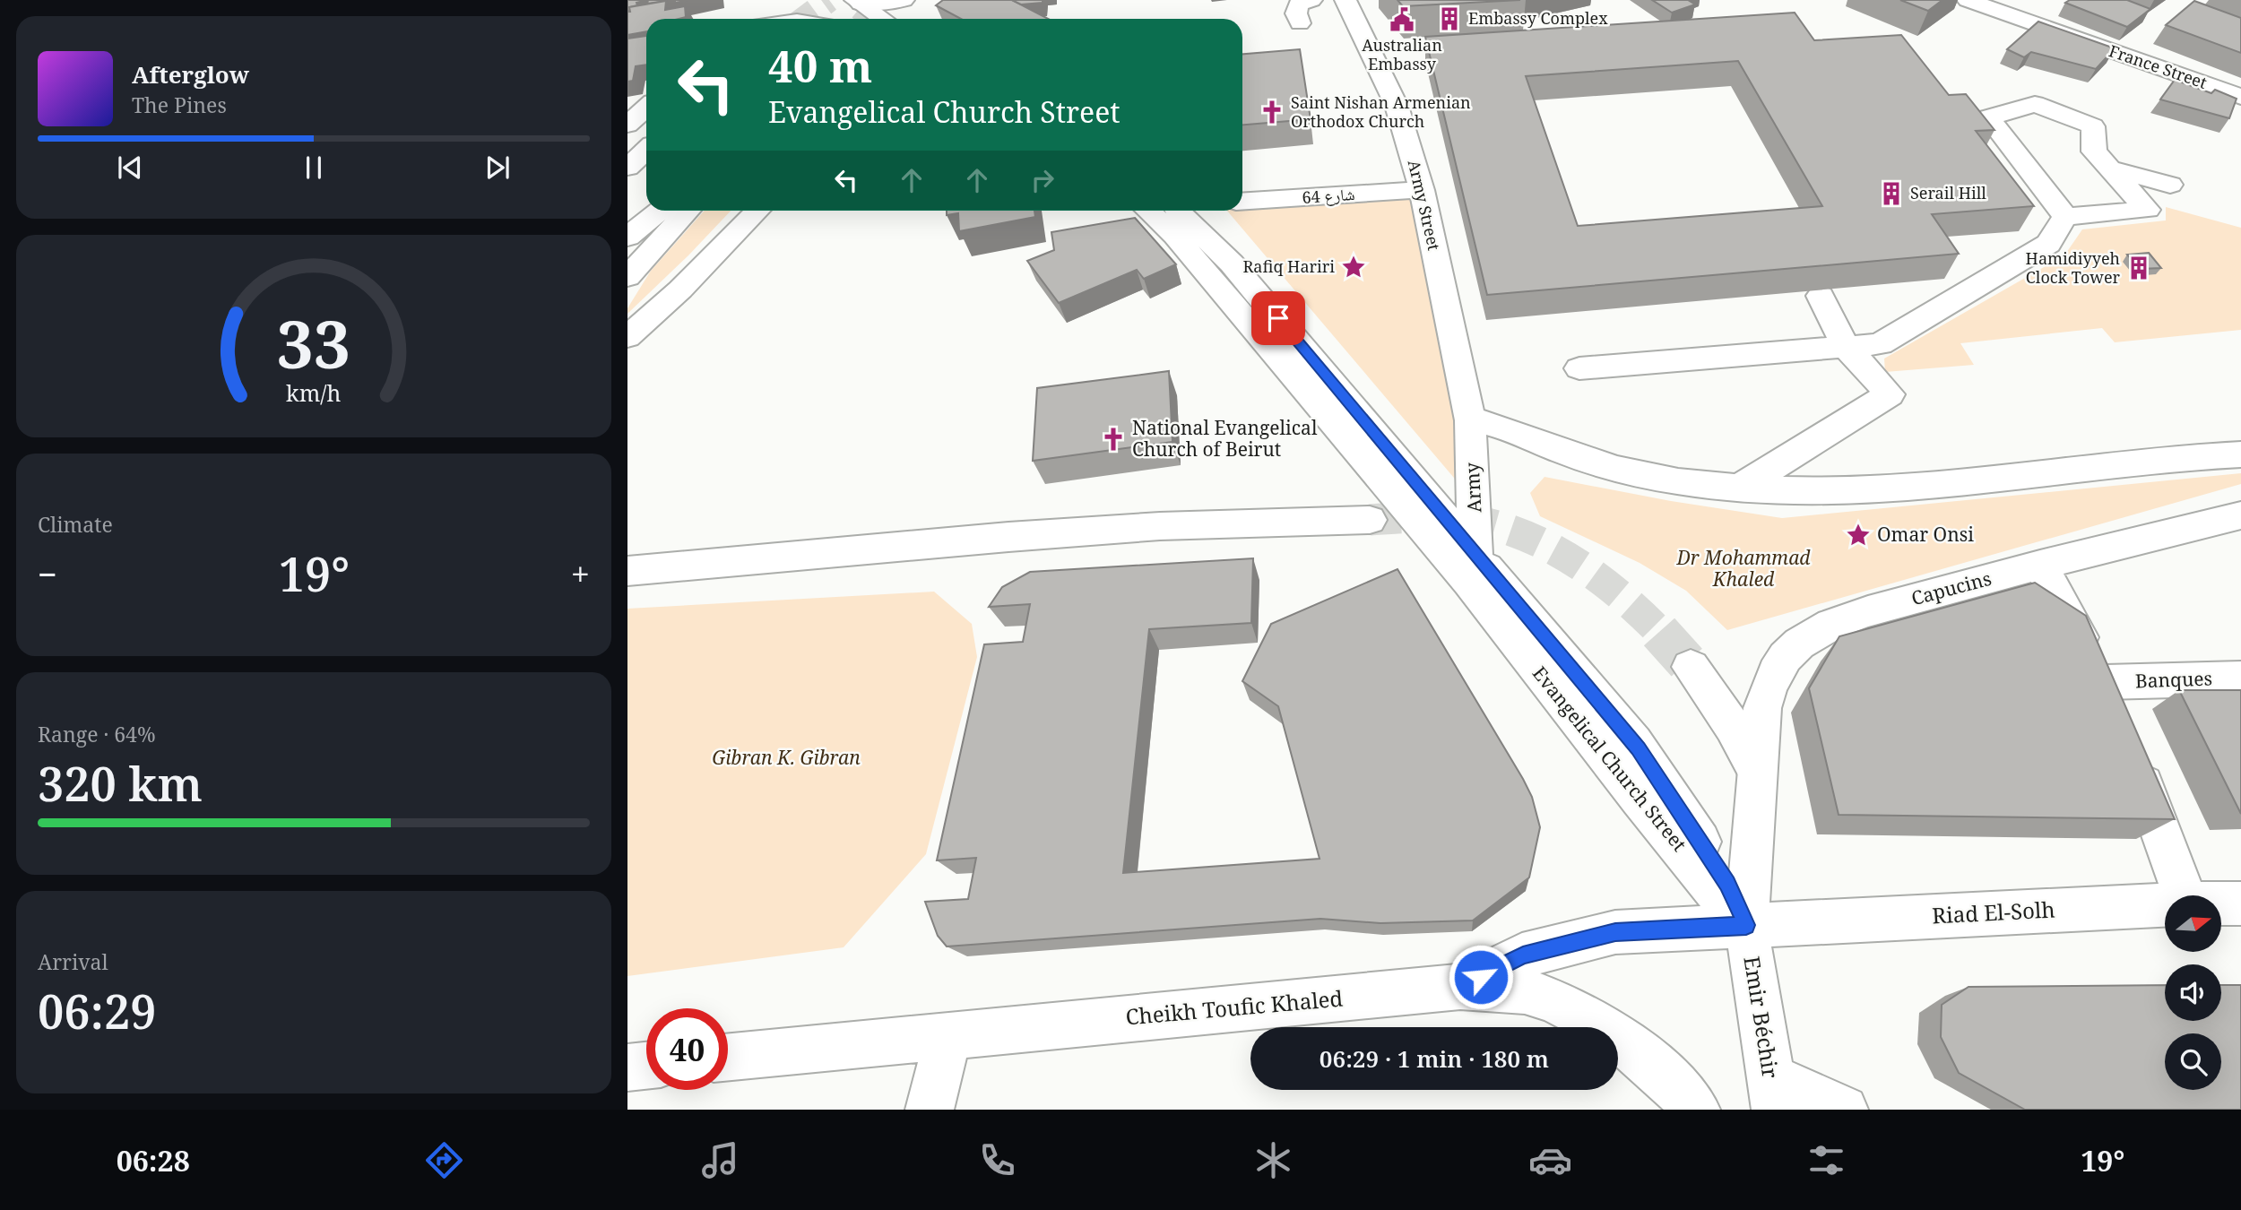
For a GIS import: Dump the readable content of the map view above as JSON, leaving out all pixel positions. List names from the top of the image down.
{
  "streets": {
    "main road": [
      "France Street",
      "شارع 64",
      "Army Street",
      "Army",
      "Capucins",
      "Banques",
      "Evangelical Church Street",
      "Riad El-Solh",
      "Cheikh Toufic Khaled",
      "Emir Béchir"
    ]
  },
  "crossings": [
    ["شارع 64", "Army Street"],
    ["Army Street", "Army"],
    ["Army", "Evangelical Church Street"],
    ["Capucins", "Evangelical Church Street"],
    ["Capucins", "Riad El-Solh"],
    ["Capucins", "Cheikh Toufic Khaled"],
    ["Capucins", "Emir Béchir"],
    ["Evangelical Church Street", "Riad El-Solh"],
    ["Evangelical Church Street", "Cheikh Toufic Khaled"],
    ["Evangelical Church Street", "Emir Béchir"],
    ["Riad El-Solh", "Cheikh Toufic Khaled"],
    ["Riad El-Solh", "Emir Béchir"],
    ["Cheikh Toufic Khaled", "Emir Béchir"]
  ],
  "parks": ["Dr Mohammad Khaled", "Gibran K. Gibran"],
  "places": {
    "building": ["Embassy Complex", "Serail Hill", "Hamidiyyeh Clock Tower"],
    "public building": ["Australian Embassy"],
    "church": ["Saint Nishan Armenian Orthodox Church", "National Evangelical Church of Beirut"],
    "place": ["Rafiq Hariri", "Omar Onsi"]
  },
  "north": "right",
  "page": {
    "turn": ["40 m", "Evangelical Church Street"],
    "song": ["Afterglow", "The Pines"],
    "tile": [
      "Climate",
      ["Range · 64%", "320 km"],
      ["Arrival", "06:29"]
    ],
    "heat": ["−", "19°", "+"],
    "limit": "40",
    "trip": "06:29 · 1 min · 180 m",
    "tabs": ["06:28", "19°"],
    "gauge": ["33", "km/h"]
  }
}
